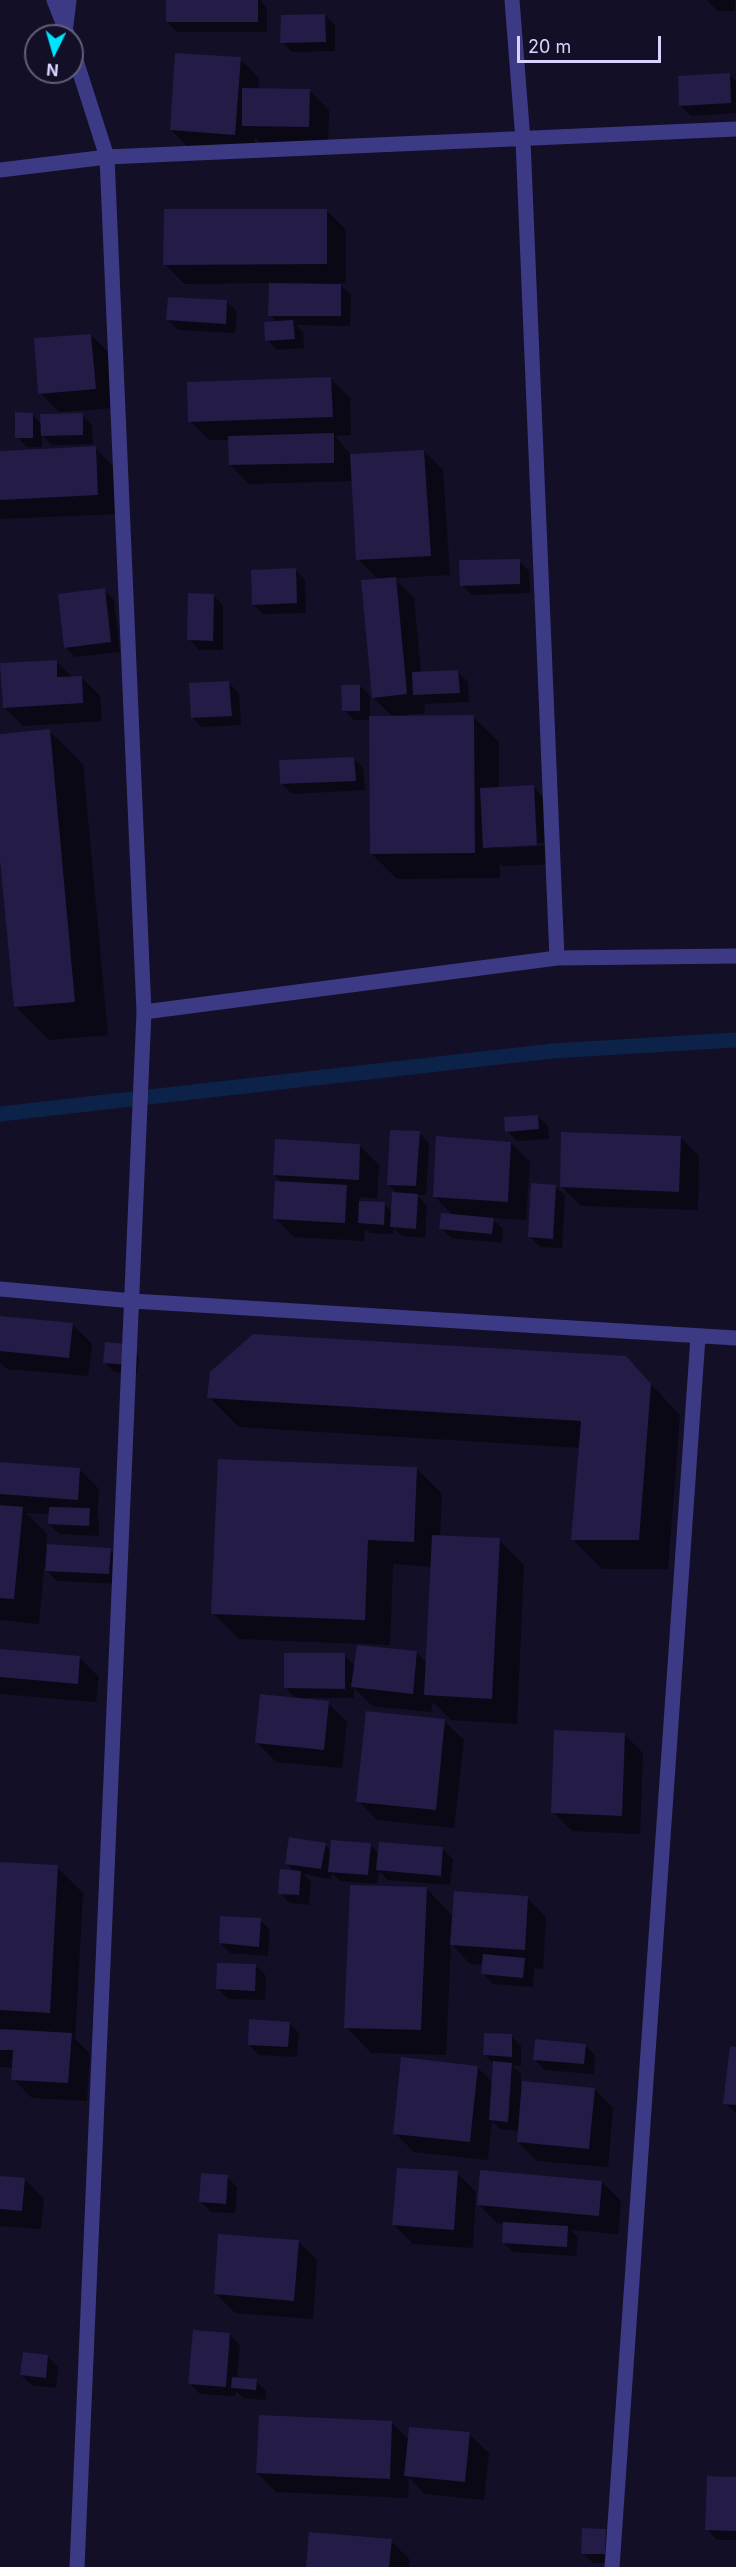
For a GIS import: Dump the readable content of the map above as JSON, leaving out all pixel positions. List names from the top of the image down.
{
  "scale_bar": "20 m",
  "north": "bottom"
}
